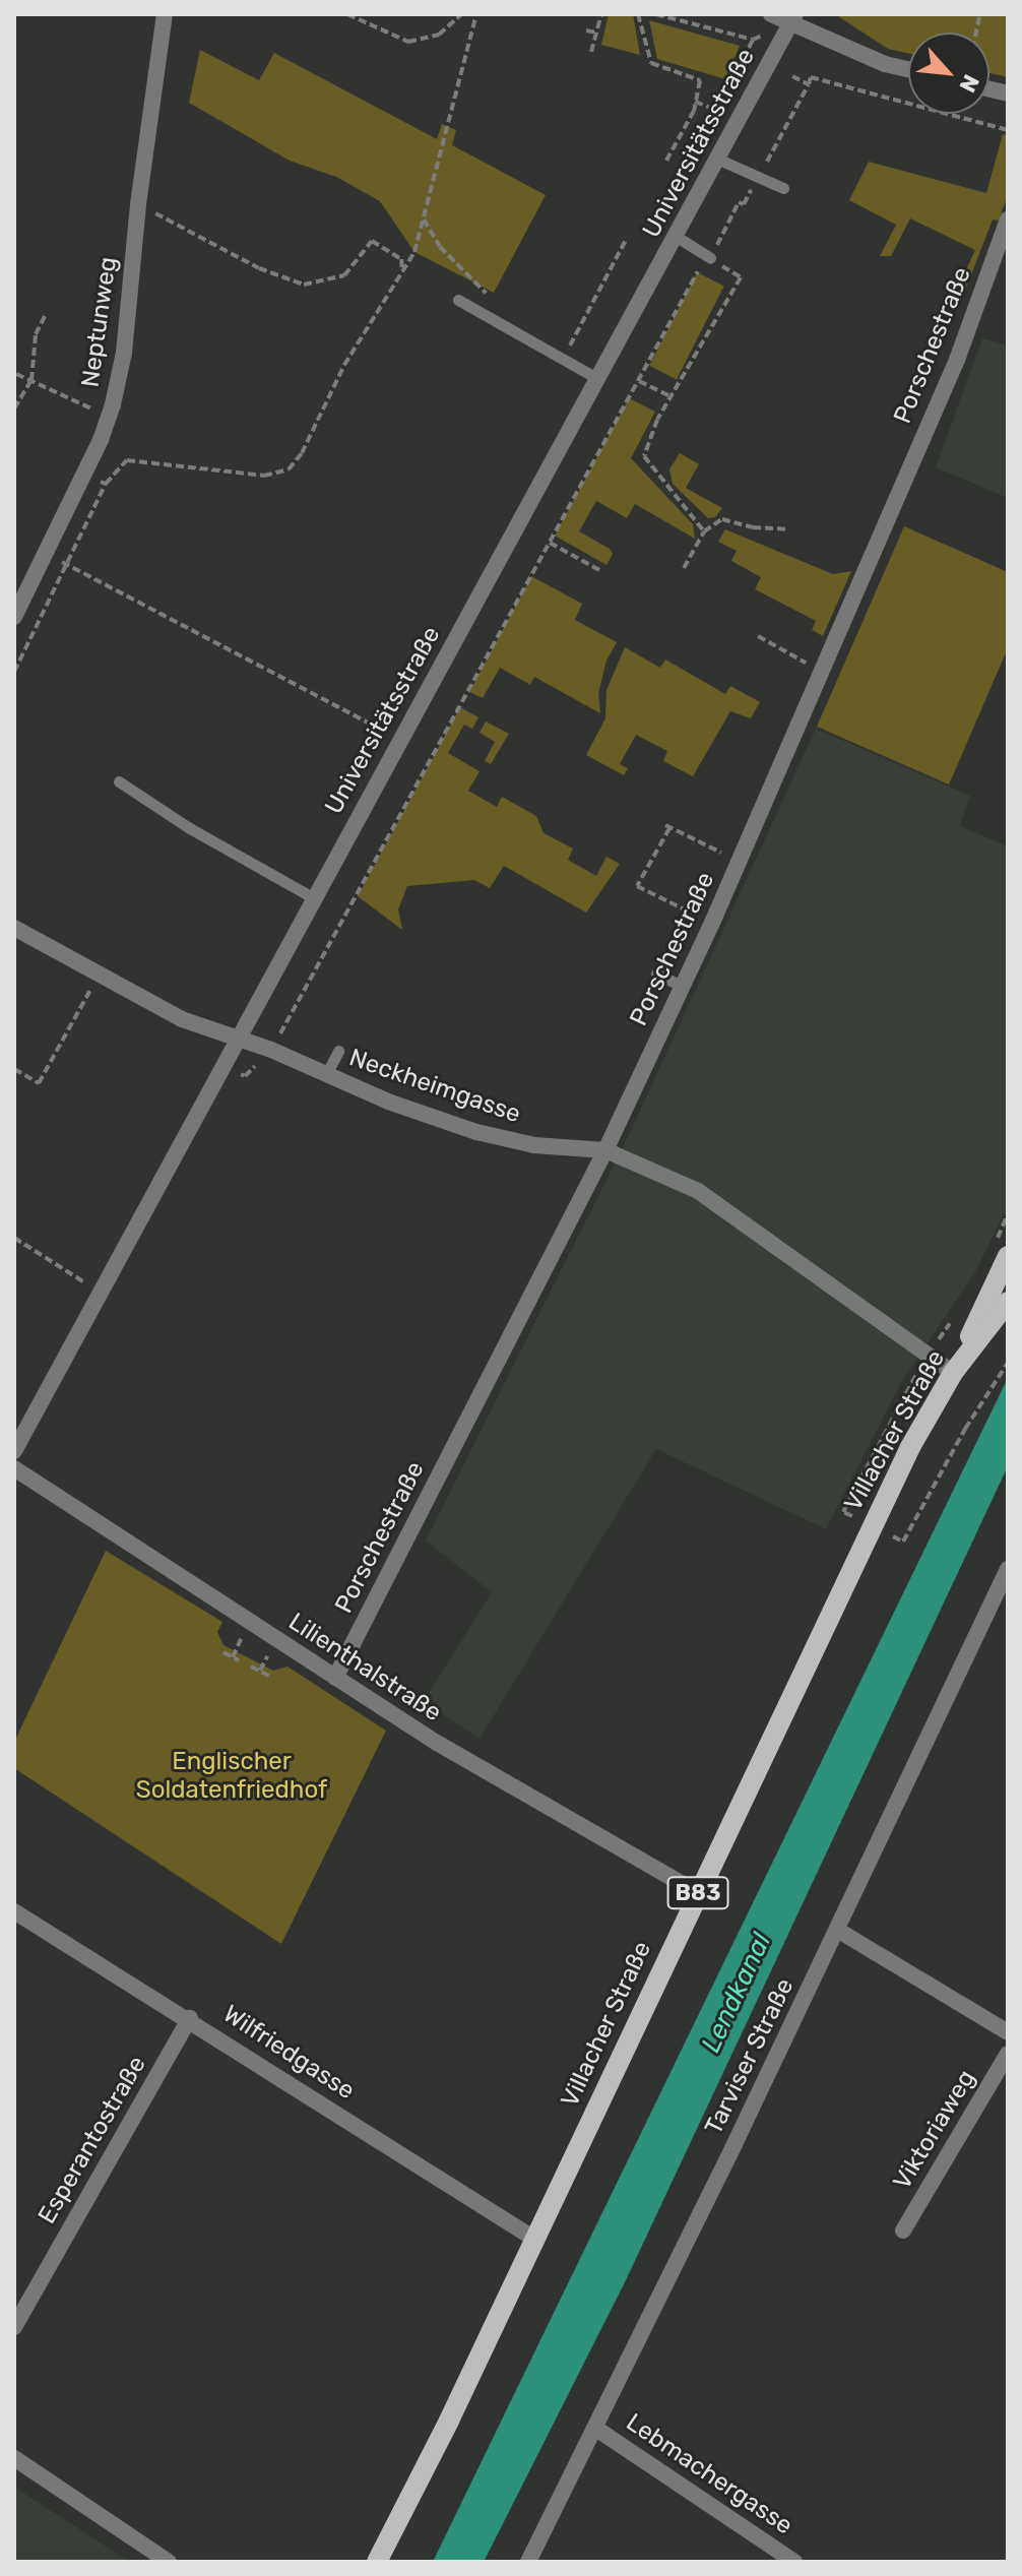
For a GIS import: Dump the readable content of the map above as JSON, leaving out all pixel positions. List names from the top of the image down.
{
  "streets": {
    "main road": ["Villacher Straße", "B83"],
    "street": [
      "Universitätsstraße",
      "Neptunweg",
      "Porschestraße",
      "Neckheimgasse",
      "Lilienthalstraße",
      "Wilfriedgasse",
      "Tarviser Straße",
      "Viktoriaweg",
      "Esperantostraße",
      "Lebmachergasse"
    ]
  },
  "crossings": [
    ["Universitätsstraße", "Neckheimgasse"],
    ["Porschestraße", "Neckheimgasse"],
    ["Porschestraße", "Lilienthalstraße"],
    ["Neckheimgasse", "Villacher Straße"],
    ["Villacher Straße", "Lilienthalstraße"],
    ["Villacher Straße", "Wilfriedgasse"],
    ["Wilfriedgasse", "Esperantostraße"],
    ["Tarviser Straße", "Lebmachergasse"]
  ],
  "water": ["Lendkanal"],
  "parks": ["Englischer Soldatenfriedhof"],
  "north": "bottom right"
}
